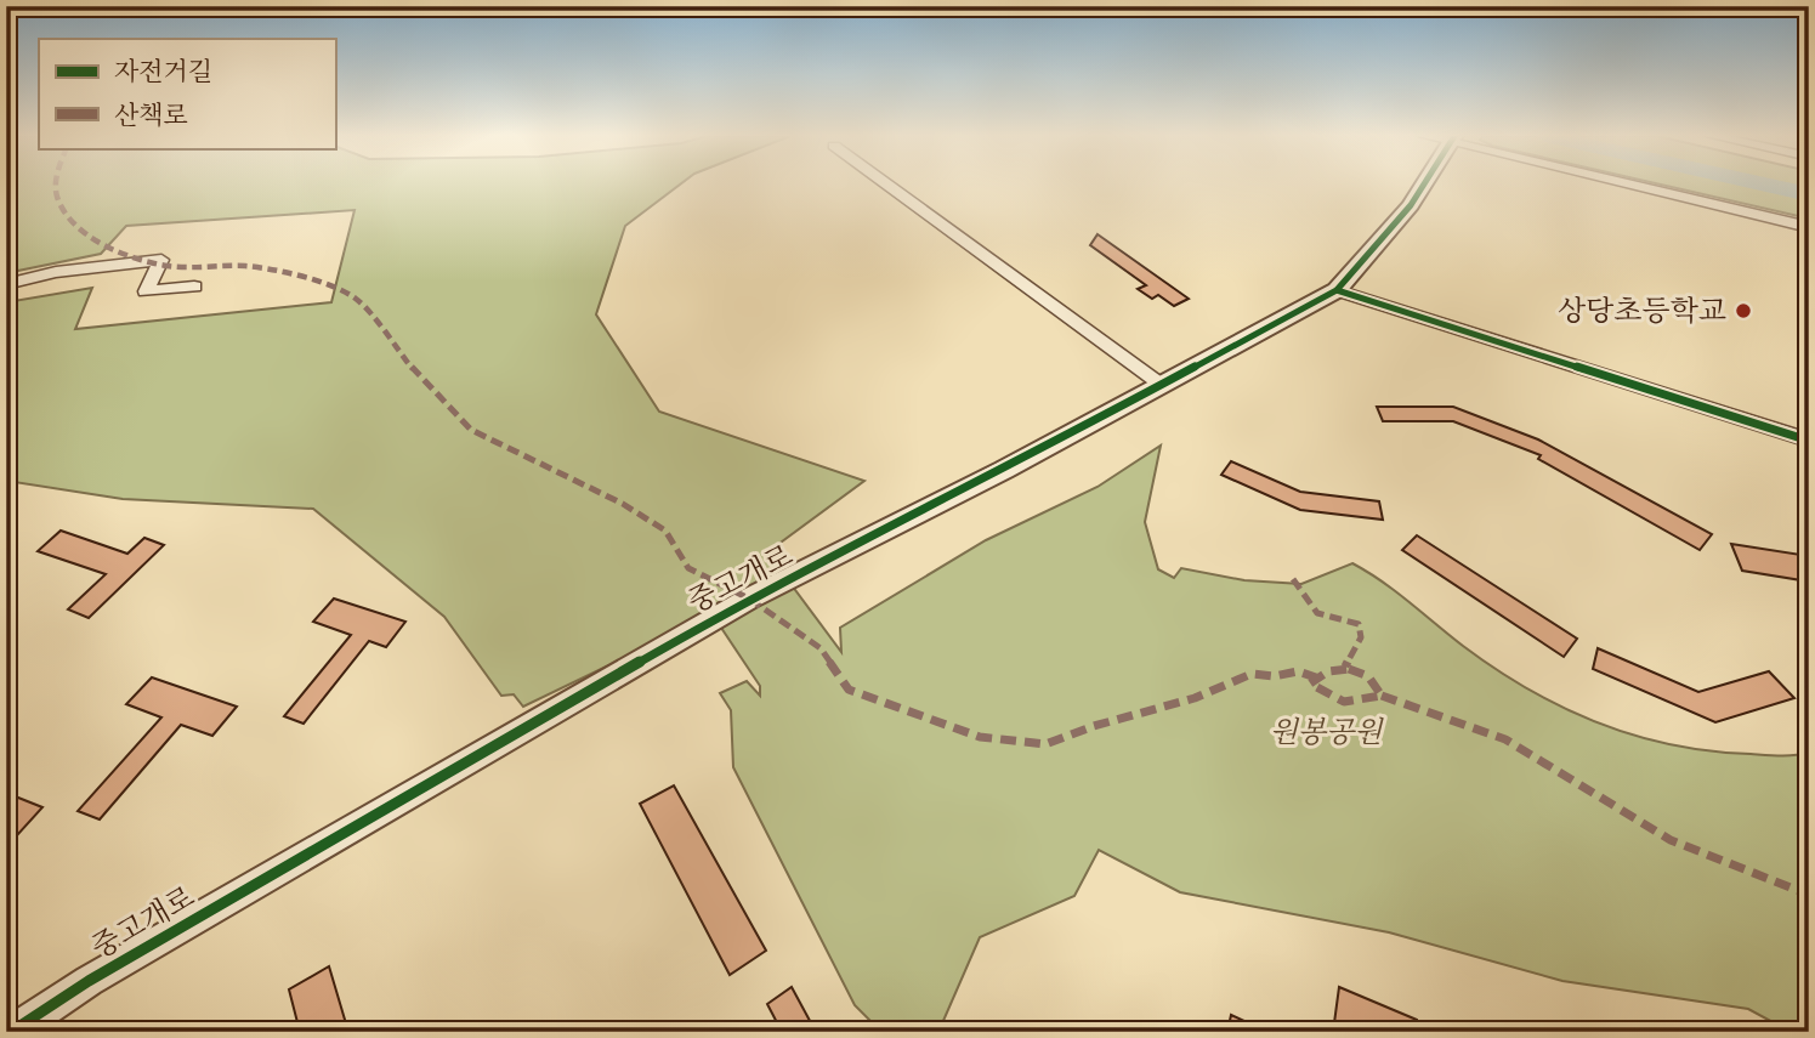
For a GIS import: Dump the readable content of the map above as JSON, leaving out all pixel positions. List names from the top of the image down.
{
  "streets": {
    "street": ["중고개로"]
  },
  "parks": ["원봉공원"],
  "places": ["상당초등학교"],
  "legend": ["자전거길", "산책로"]
}
